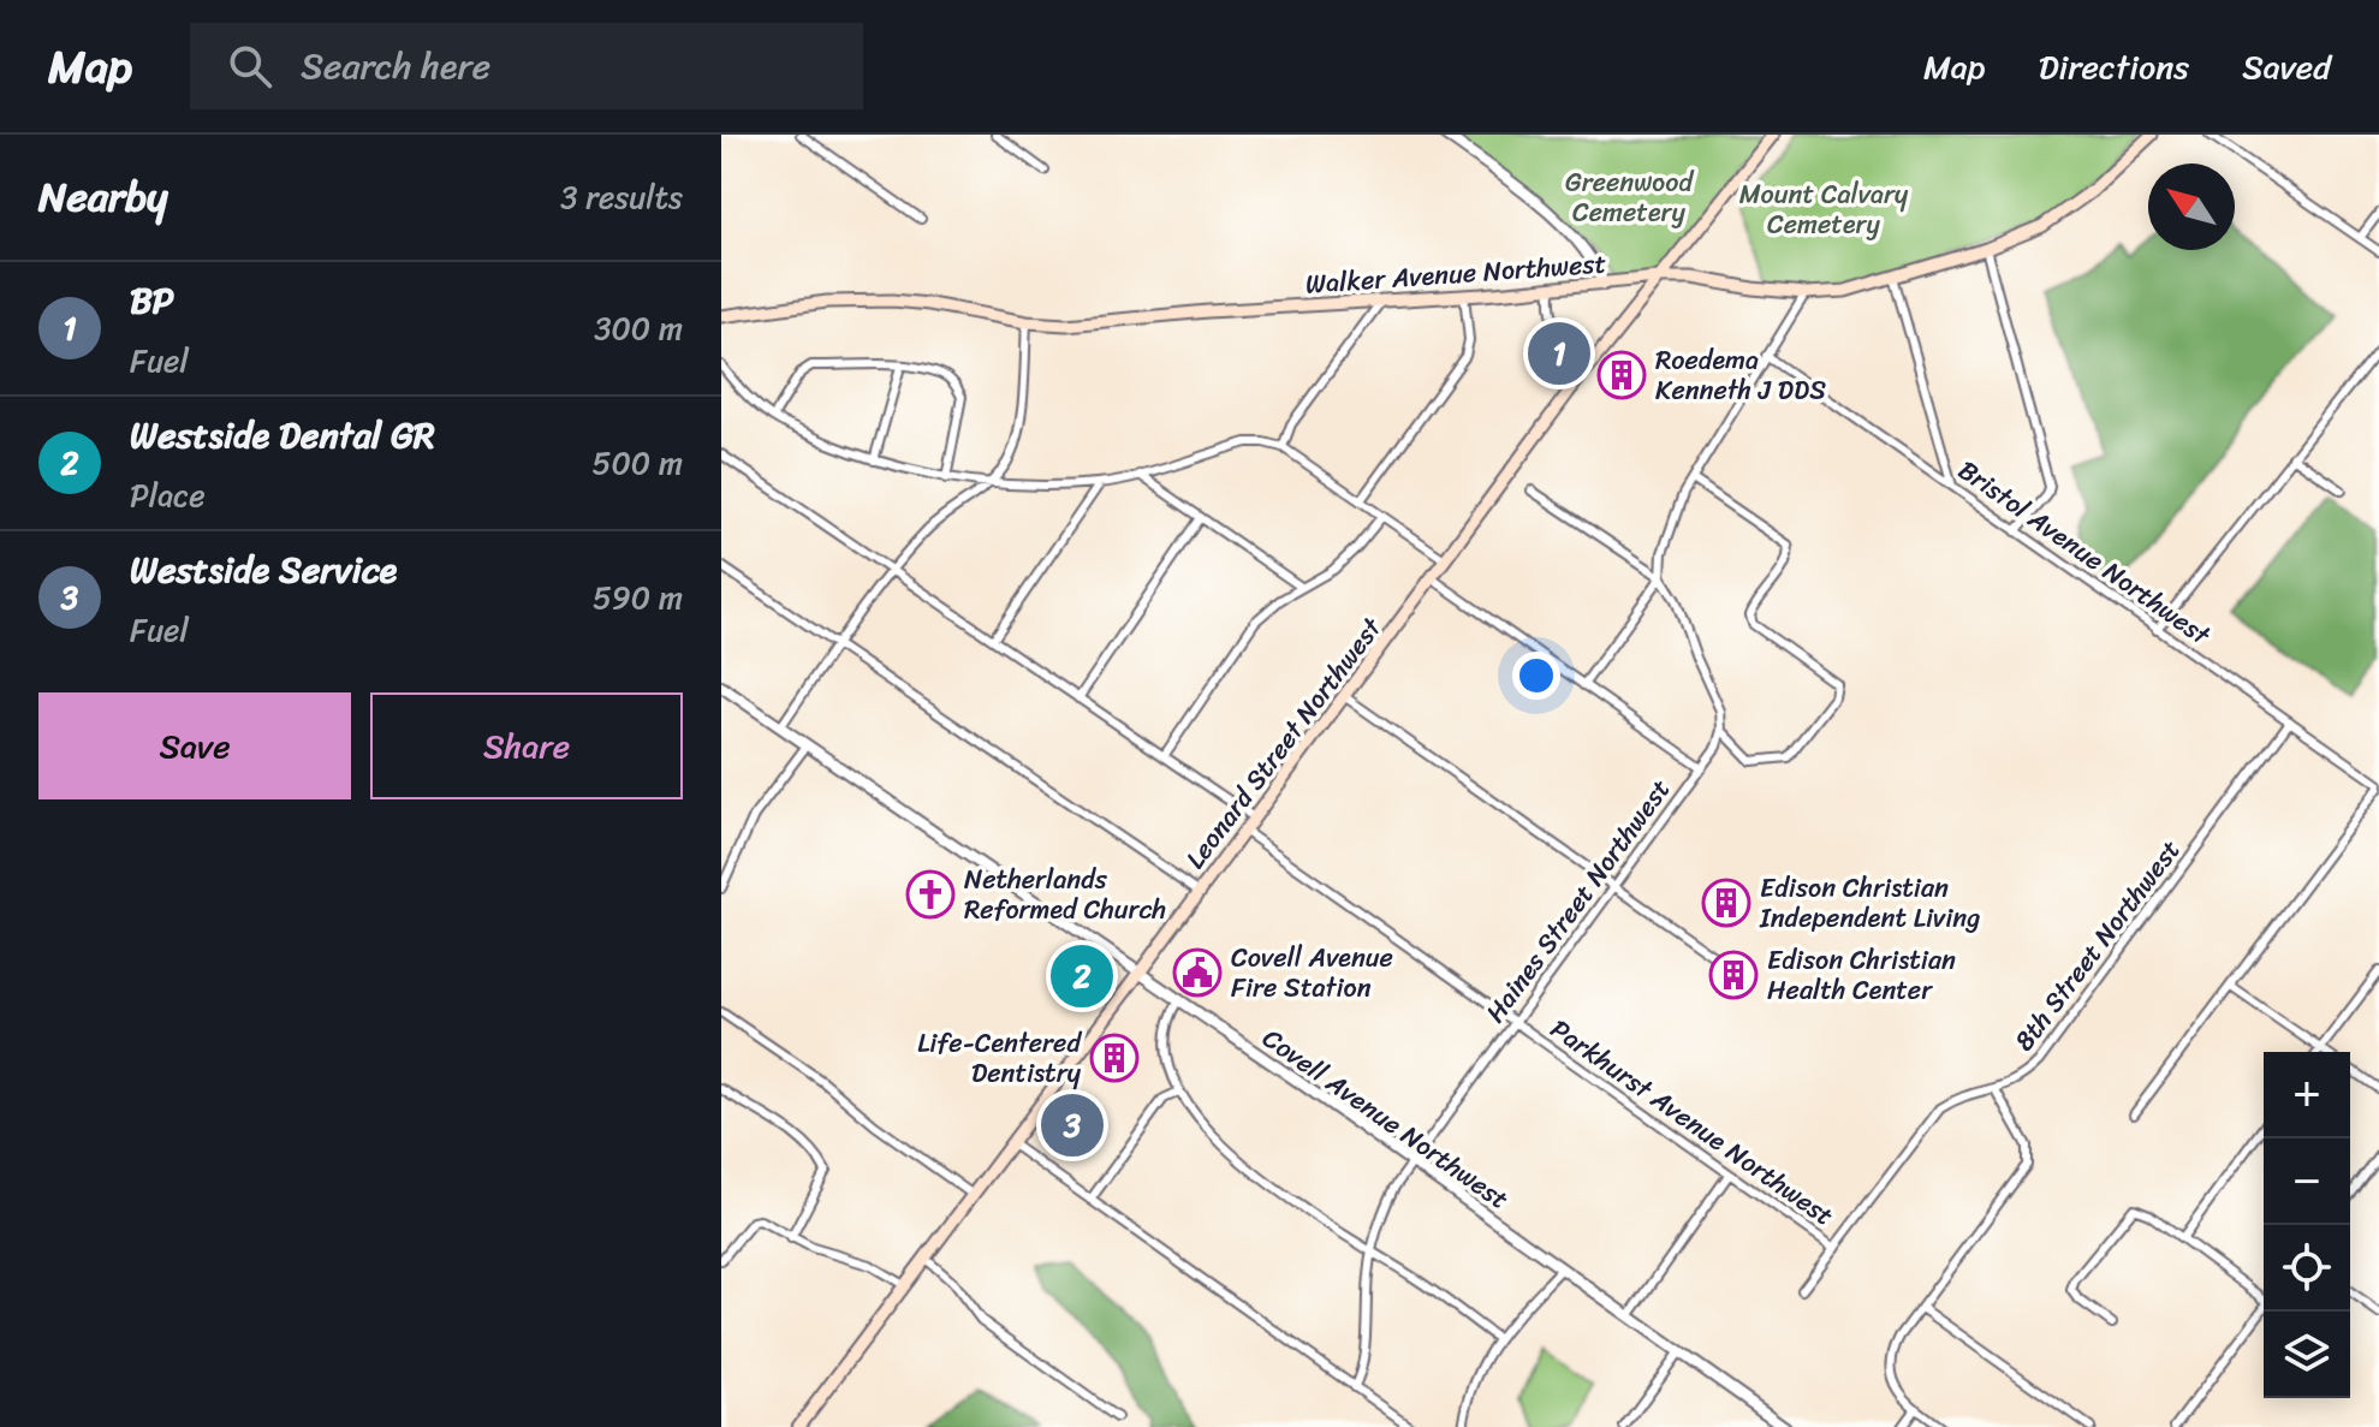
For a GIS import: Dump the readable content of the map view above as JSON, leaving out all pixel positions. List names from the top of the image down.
{
  "streets": {
    "main road": ["Walker Avenue Northwest", "Leonard Street Northwest"],
    "street": [
      "Bristol Avenue Northwest",
      "Haines Street Northwest",
      "8th Street Northwest",
      "Covell Avenue Northwest",
      "Parkhurst Avenue Northwest"
    ]
  },
  "crossings": [
    ["Walker Avenue Northwest", "Leonard Street Northwest"],
    ["Bristol Avenue Northwest", "8th Street Northwest"],
    ["Leonard Street Northwest", "Covell Avenue Northwest"],
    ["Leonard Street Northwest", "Parkhurst Avenue Northwest"],
    ["Haines Street Northwest", "Covell Avenue Northwest"],
    ["Haines Street Northwest", "Parkhurst Avenue Northwest"],
    ["8th Street Northwest", "Parkhurst Avenue Northwest"]
  ],
  "parks": ["Greenwood Cemetery", "Mount Calvary Cemetery"],
  "places": {
    "building": [
      "Roedema Kenneth J DDS",
      "Edison Christian Independent Living",
      "Edison Christian Health Center",
      "Life-Centered Dentistry"
    ],
    "church": ["Netherlands Reformed Church"],
    "public building": ["Covell Avenue Fire Station"]
  },
  "north": "top left",
  "page": {
    "header": "Map",
    "search": "Search here",
    "nav": ["Map", "Directions", "Saved"],
    "heading": ["Nearby", "3 results"],
    "list": [
      {
        "mark": "1",
        "name": "BP",
        "note": "Fuel",
        "value": "300 m"
      },
      {
        "mark": "2",
        "name": "Westside Dental GR",
        "note": "Place",
        "value": "500 m"
      },
      {
        "mark": "3",
        "name": "Westside Service",
        "note": "Fuel",
        "value": "590 m"
      }
    ],
    "pins": ["1", "2", "3"],
    "buttons": ["Save", "Share"],
    "map_buttons": ["+", "−"]
  }
}
